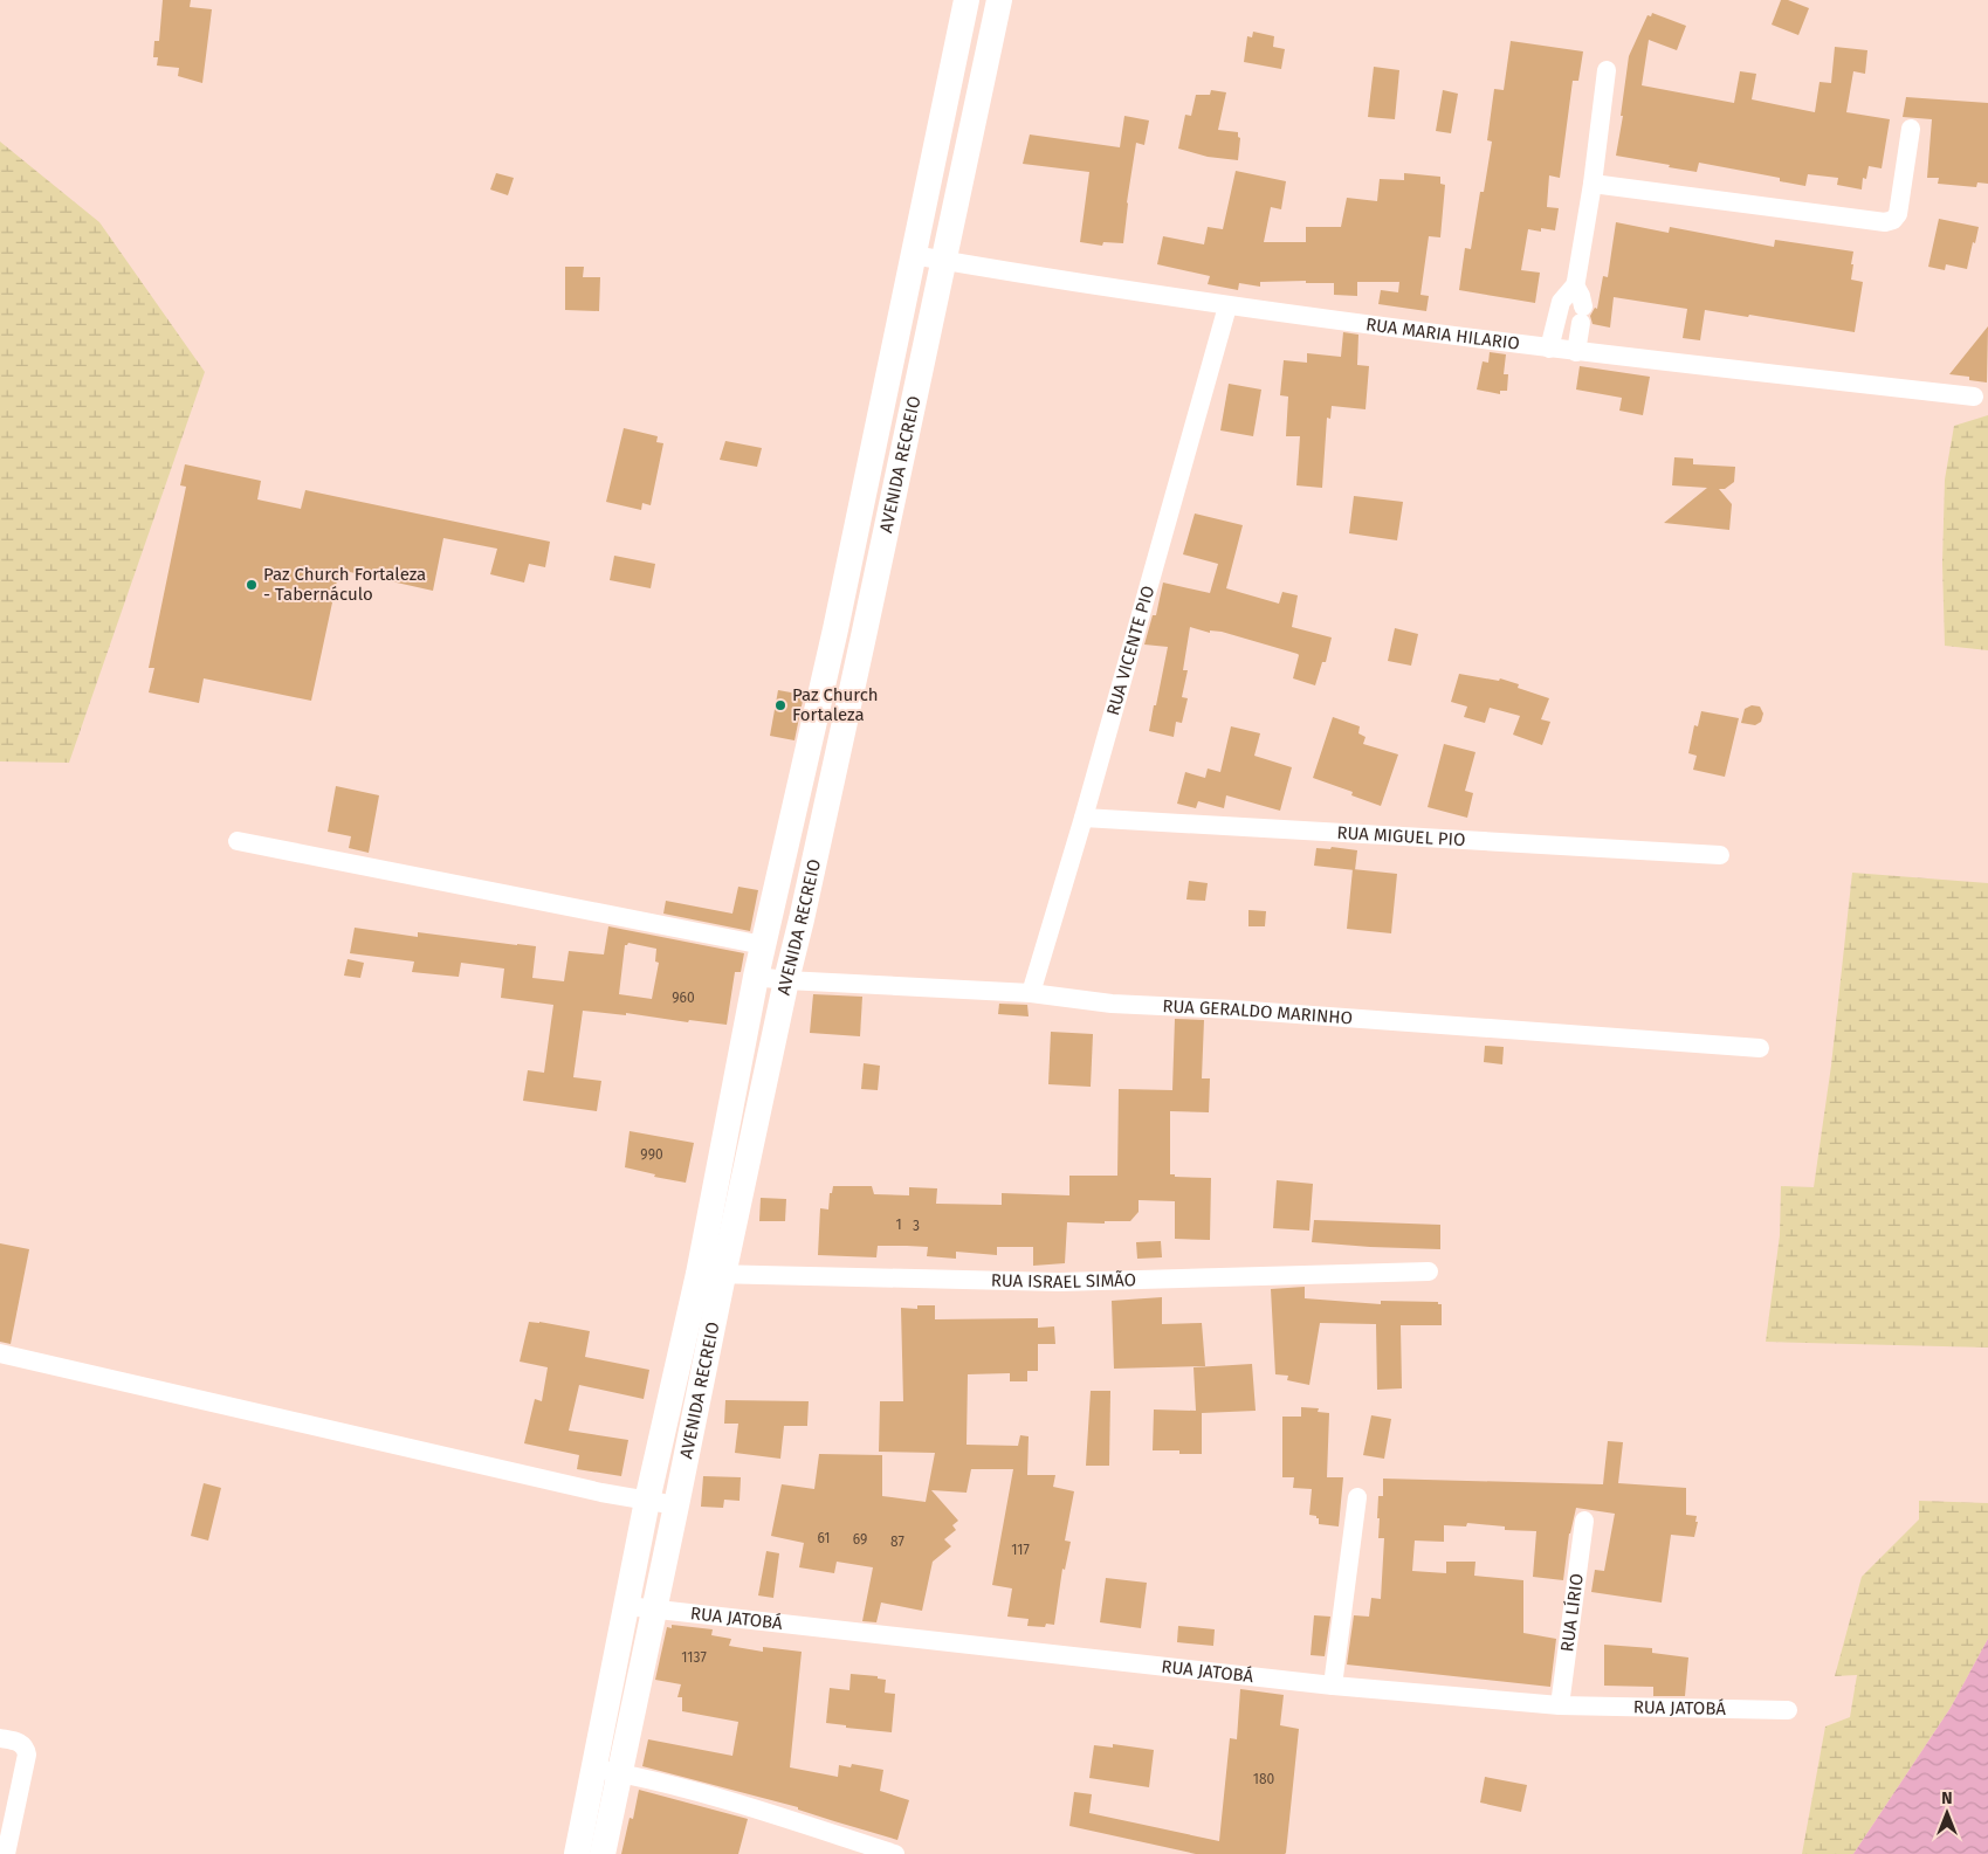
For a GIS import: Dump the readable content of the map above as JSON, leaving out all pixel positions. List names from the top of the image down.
{
  "streets": {
    "main road": ["AVENIDA RECREIO"],
    "street": [
      "RUA MARIA HILARIO",
      "RUA VICENTE PIO",
      "RUA MIGUEL PIO",
      "RUA GERALDO MARINHO",
      "RUA ISRAEL SIMÃO",
      "RUA LÍRIO",
      "RUA JATOBÁ"
    ]
  },
  "crossings": [
    ["RUA MARIA HILARIO", "AVENIDA RECREIO"],
    ["RUA MARIA HILARIO", "RUA VICENTE PIO"],
    ["AVENIDA RECREIO", "RUA GERALDO MARINHO"],
    ["AVENIDA RECREIO", "RUA ISRAEL SIMÃO"],
    ["AVENIDA RECREIO", "RUA JATOBÁ"],
    ["RUA VICENTE PIO", "RUA MIGUEL PIO"],
    ["RUA VICENTE PIO", "RUA GERALDO MARINHO"],
    ["RUA LÍRIO", "RUA JATOBÁ"]
  ],
  "places": ["Paz Church Fortaleza - Tabernáculo", "Paz Church Fortaleza"],
  "house_numbers": [
    "960",
    "990",
    "1",
    "3",
    "61",
    "69",
    "87",
    "117",
    "1137",
    "180"
  ],
  "north": "top"
}
